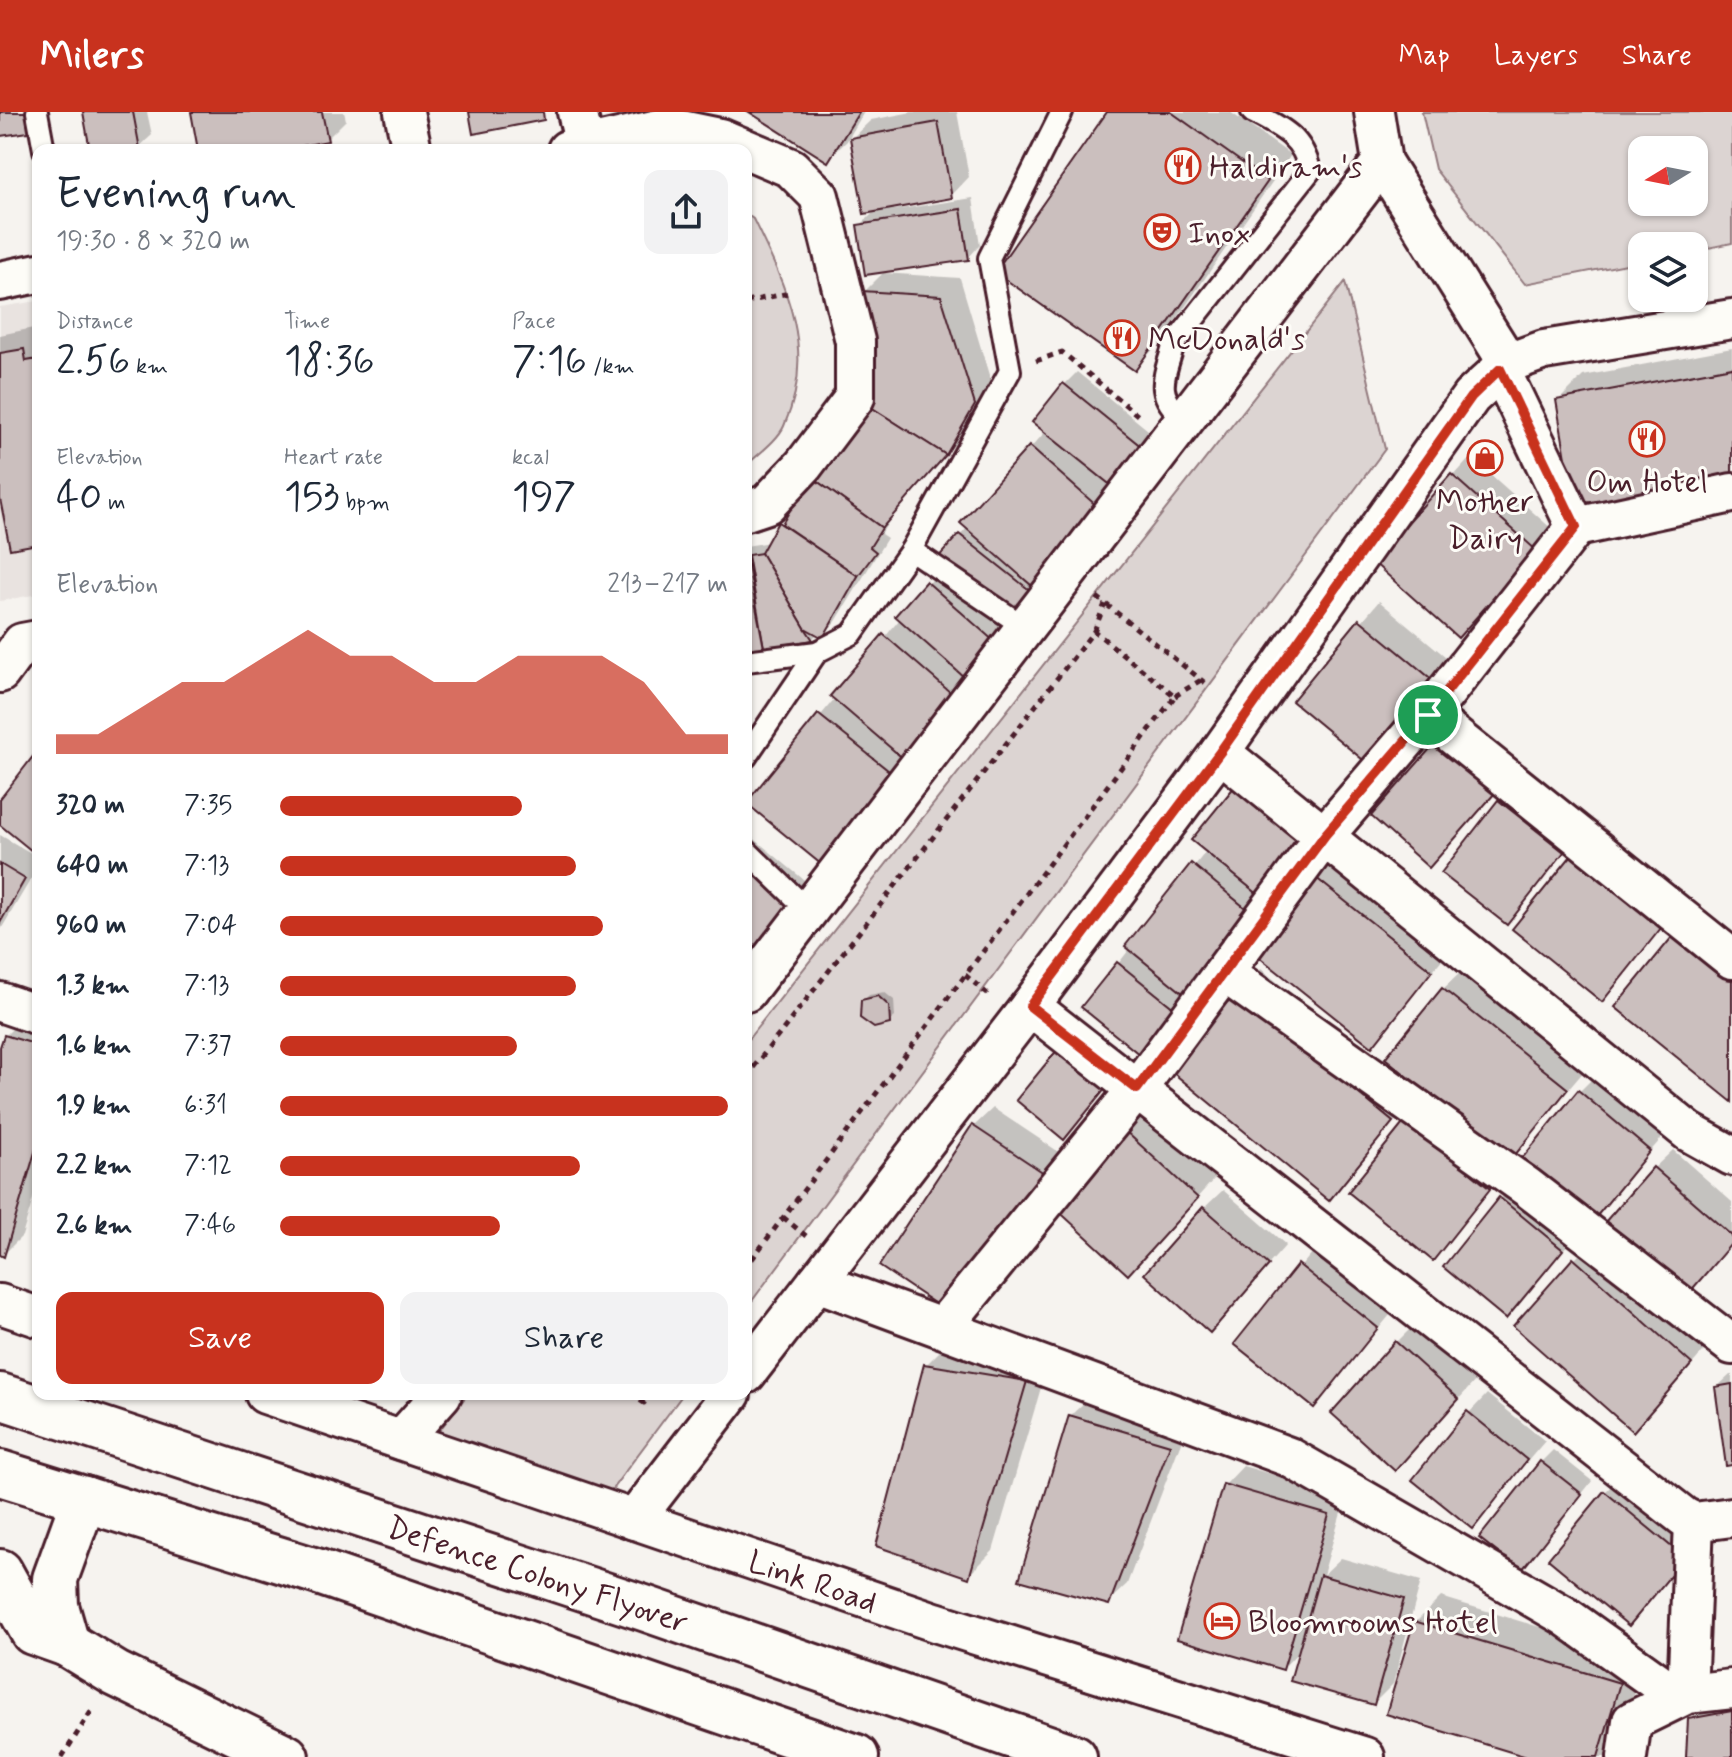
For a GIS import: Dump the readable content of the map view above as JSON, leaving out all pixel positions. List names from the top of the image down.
{
  "streets": {
    "main road": ["Defence Colony Flyover"],
    "street": ["Link Road"]
  },
  "places": {
    "restaurant": ["Haldiram's", "McDonald's", "Om Hotel"],
    "theatre": ["Inox"],
    "shop": ["Mother Dairy"],
    "hotel": ["Bloomrooms Hotel"]
  },
  "north": "left",
  "page": {
    "header": "Milers",
    "nav": ["Map", "Layers", "Share"],
    "heading": ["Evening run", "19:30 · 8 × 320 m"],
    "stats": [
      ["Distance", "2.56 km"],
      ["Time", "18:36"],
      ["Pace", "7:16 /km"],
      ["Elevation", "40 m"],
      ["Heart rate", "153 bpm"],
      ["kcal", "197"]
    ],
    "chart": ["Elevation", "213–217 m"],
    "list": [
      {
        "name": "320 m",
        "note": "7:35"
      },
      {
        "name": "640 m",
        "note": "7:13"
      },
      {
        "name": "960 m",
        "note": "7:04"
      },
      {
        "name": "1.3 km",
        "note": "7:13"
      },
      {
        "name": "1.6 km",
        "note": "7:37"
      },
      {
        "name": "1.9 km",
        "note": "6:31"
      },
      {
        "name": "2.2 km",
        "note": "7:12"
      },
      {
        "name": "2.6 km",
        "note": "7:46"
      }
    ],
    "buttons": ["Save", "Share"]
  }
}
